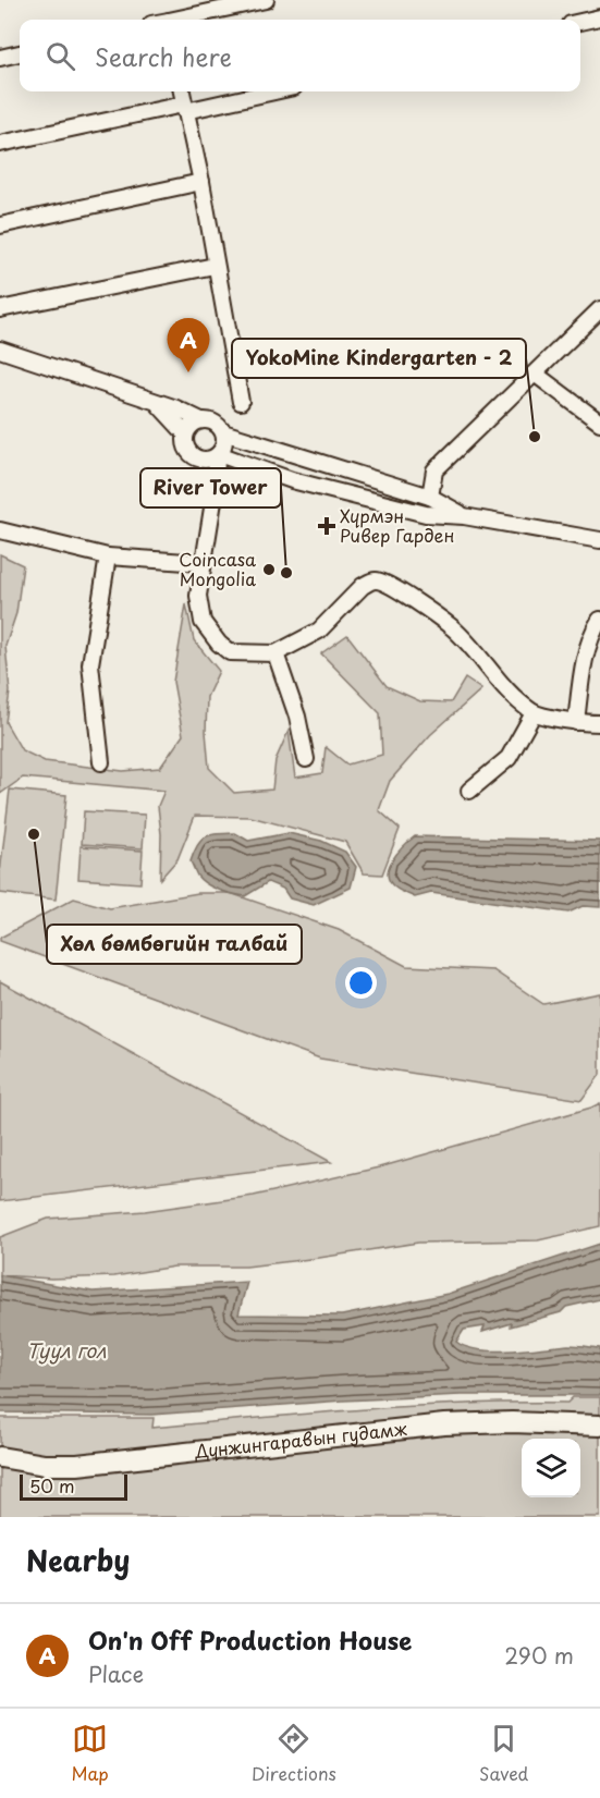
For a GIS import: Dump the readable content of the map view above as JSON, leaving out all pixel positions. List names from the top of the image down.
{
  "streets": {
    "main road": ["Дүнжингаравын гудамж"]
  },
  "water": ["Туул гол"],
  "places": {
    "other": [
      "YokoMine Kindergarten - 2",
      "Coincasa Mongolia",
      "River Tower",
      "Хөл бөмбөгийн талбай"
    ],
    "health": ["Хүрмэн Ривер Гарден"]
  },
  "scale_bar": "50 m",
  "page": {
    "search": "Search here",
    "pins": "A",
    "scale": "50 m",
    "heading": "Nearby",
    "list": [
      {
        "mark": "A",
        "name": "On'n Off Production House",
        "note": "Place",
        "value": "290 m"
      }
    ],
    "nav": ["Map", "Directions", "Saved"]
  }
}
